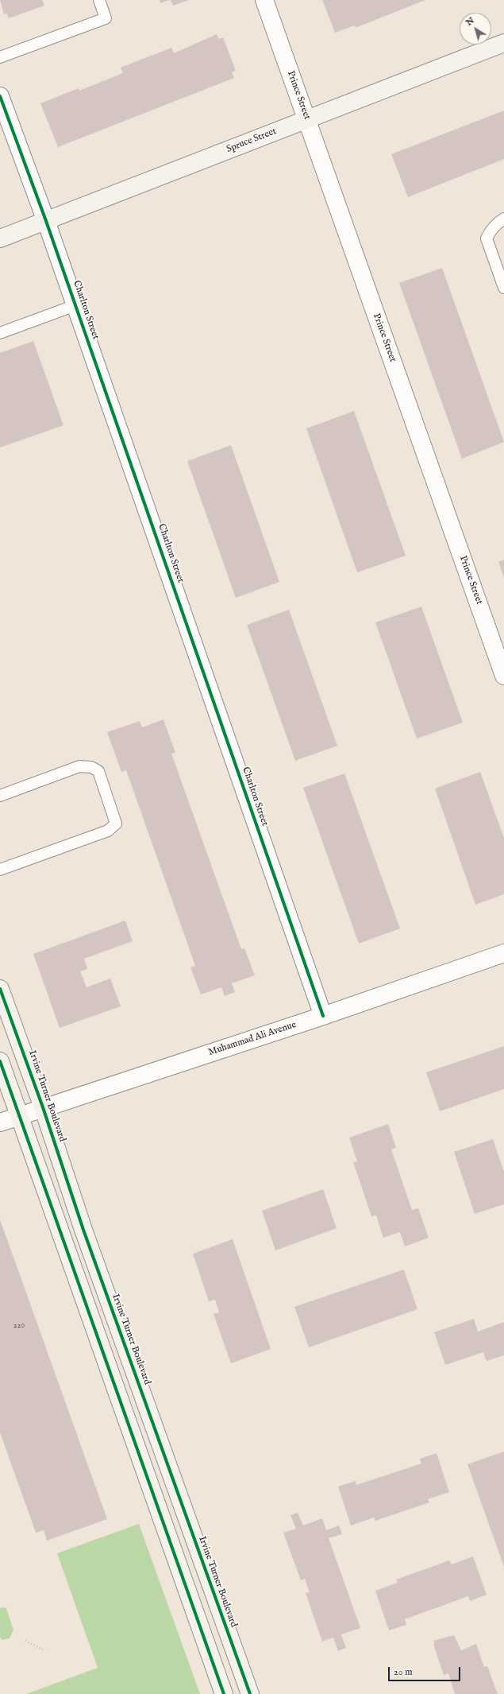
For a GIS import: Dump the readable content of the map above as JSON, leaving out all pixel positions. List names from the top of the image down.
{
  "streets": {
    "main road": ["Spruce Street", "Irvine Turner Boulevard"],
    "street": ["Prince Street", "Charlton Street", "Muhammad Ali Avenue"]
  },
  "crossings": [
    ["Prince Street", "Spruce Street"],
    ["Spruce Street", "Charlton Street"],
    ["Charlton Street", "Muhammad Ali Avenue"],
    ["Muhammad Ali Avenue", "Irvine Turner Boulevard"]
  ],
  "house_numbers": ["220"],
  "scale_bar": "20 m",
  "north": "top left"
}
